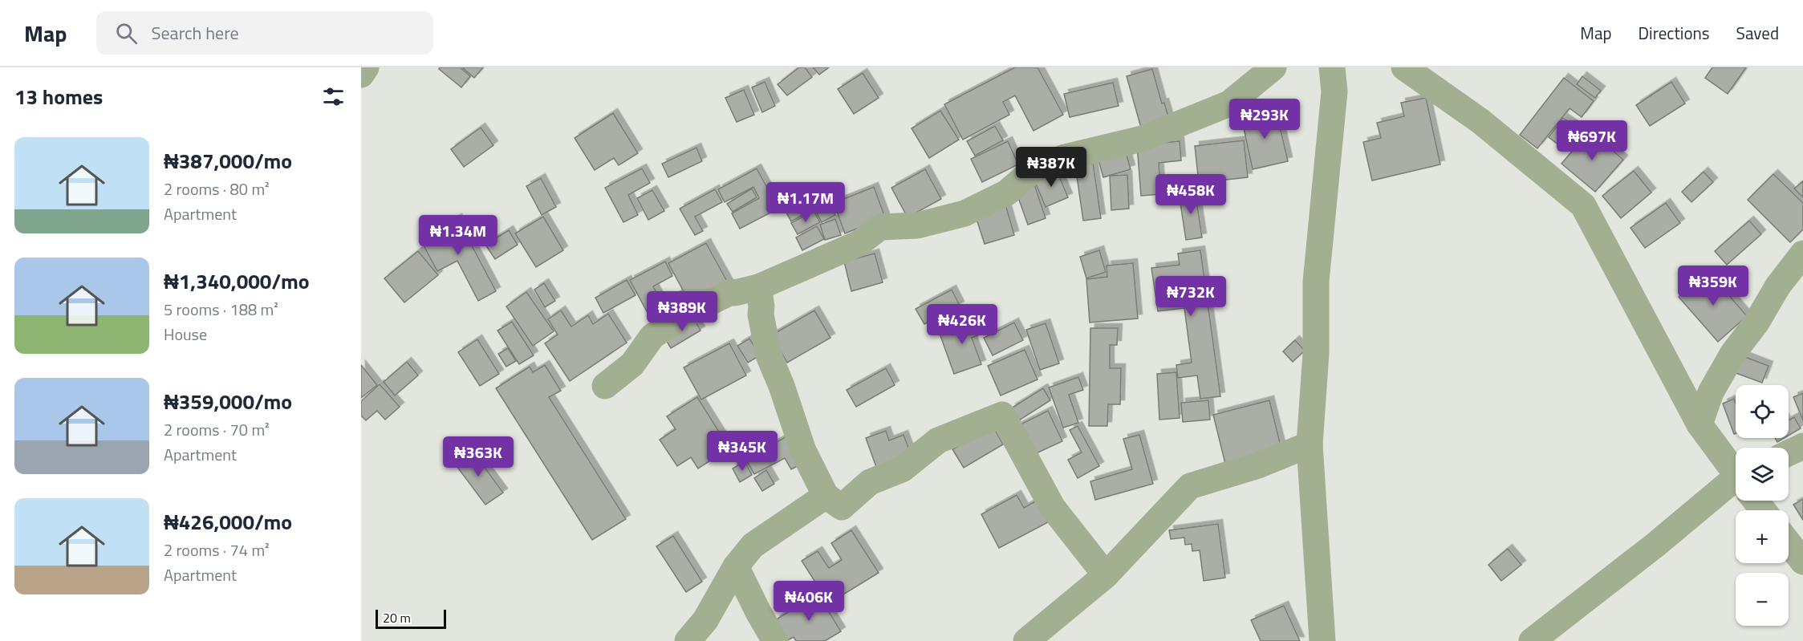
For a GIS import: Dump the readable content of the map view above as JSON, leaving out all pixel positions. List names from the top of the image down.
{
  "scale_bar": "20 m",
  "page": {
    "header": "Map",
    "search": "Search here",
    "nav": ["Map", "Directions", "Saved"],
    "heading": "13 homes",
    "price": [
      "₦293K",
      "₦697K",
      "₦387K",
      "₦458K",
      "₦1.17M",
      "₦1.34M",
      "₦359K",
      "₦732K",
      "₦389K",
      "₦426K",
      "₦345K",
      "₦363K",
      "₦406K"
    ],
    "list": [
      {
        "name": "₦387,000/mo",
        "note": "2 rooms · 80 m² · Apartment"
      },
      {
        "name": "₦1,340,000/mo",
        "note": "5 rooms · 188 m² · House"
      },
      {
        "name": "₦359,000/mo",
        "note": "2 rooms · 70 m² · Apartment"
      },
      {
        "name": "₦426,000/mo",
        "note": "2 rooms · 74 m² · Apartment"
      }
    ],
    "map_buttons": ["+", "−"],
    "scale": "20 m"
  }
}
